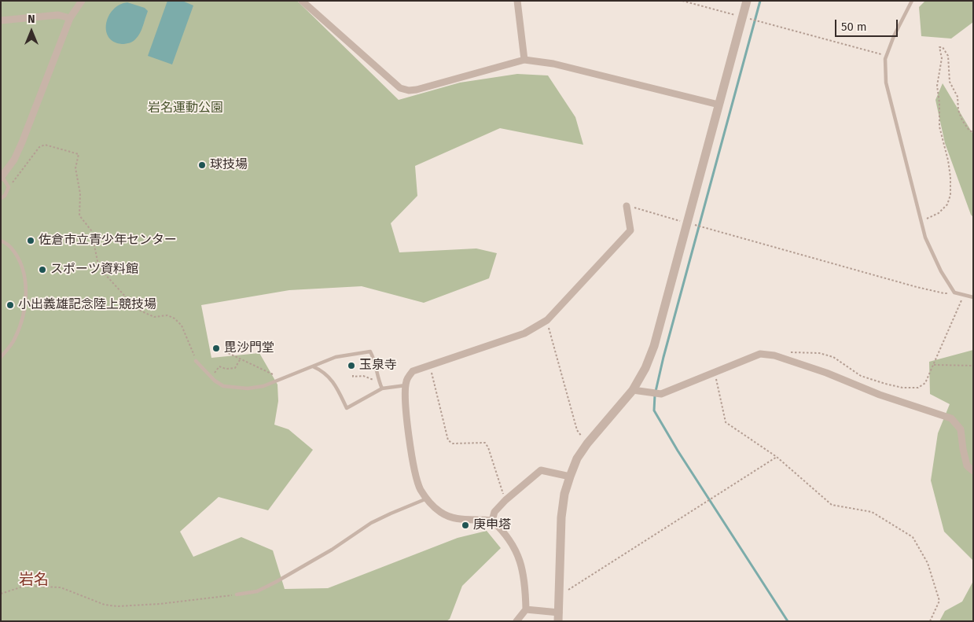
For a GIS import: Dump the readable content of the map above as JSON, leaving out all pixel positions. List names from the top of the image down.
{
  "districts": ["岩名"],
  "parks": ["岩名運動公園"],
  "places": [
    "球技場",
    "佐倉市立青少年センター",
    "スポーツ資料館",
    "小出義雄記念陸上競技場",
    "毘沙門堂",
    "玉泉寺",
    "庚申塔"
  ],
  "scale_bar": "50 m",
  "north": "top"
}
